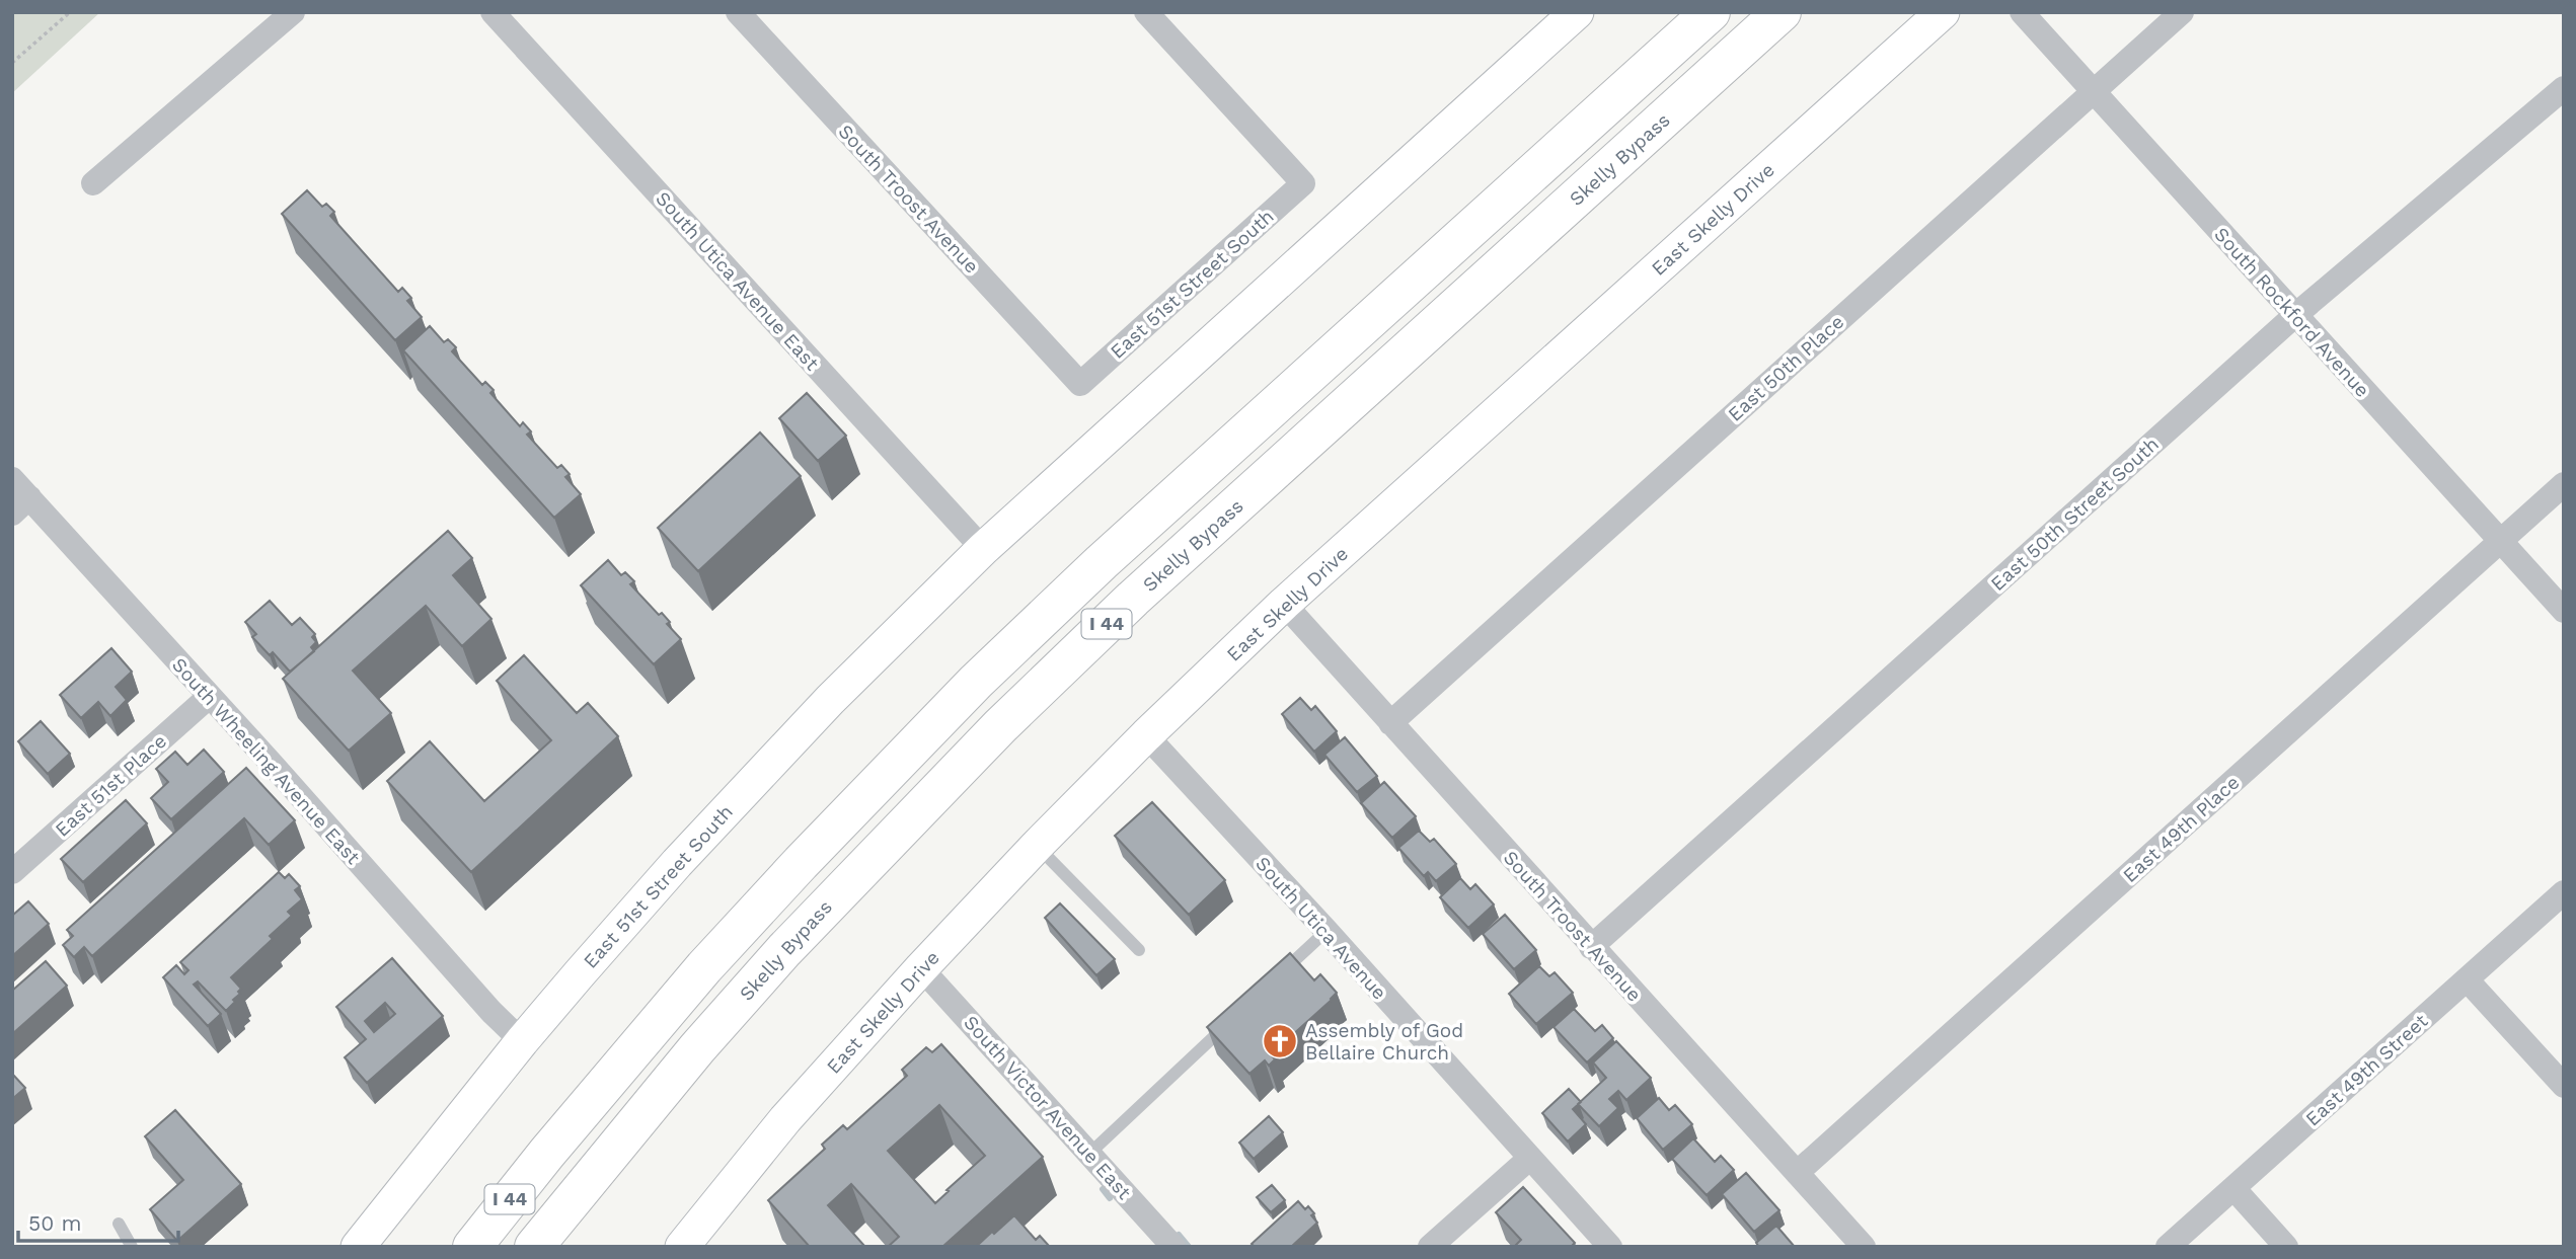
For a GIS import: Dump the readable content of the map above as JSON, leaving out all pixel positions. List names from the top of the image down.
{
  "streets": {
    "highway": ["Skelly Bypass", "I 44"],
    "main road": ["East Skelly Drive", "East 51st Street South"],
    "street": [
      "South Troost Avenue",
      "South Utica Avenue East",
      "South Rockford Avenue",
      "East 50th Place",
      "East 50th Street South",
      "South Wheeling Avenue East",
      "East 51st Place",
      "East 49th Place",
      "South Utica Avenue",
      "East 49th Street",
      "South Victor Avenue East"
    ]
  },
  "crossings": [
    ["South Troost Avenue", "East Skelly Drive"],
    ["South Troost Avenue", "East 51st Street South"],
    ["South Troost Avenue", "East 50th Place"],
    ["South Troost Avenue", "East 50th Street South"],
    ["South Troost Avenue", "East 49th Place"],
    ["East Skelly Drive", "South Utica Avenue"],
    ["East Skelly Drive", "South Victor Avenue East"],
    ["South Utica Avenue East", "East 51st Street South"],
    ["East 51st Street South", "South Wheeling Avenue East"],
    ["South Rockford Avenue", "East 50th Place"],
    ["South Rockford Avenue", "East 50th Street South"],
    ["South Rockford Avenue", "East 49th Place"],
    ["South Wheeling Avenue East", "East 51st Place"]
  ],
  "places": {
    "church": ["Assembly of God Bellaire Church"]
  },
  "scale_bar": "50 m"
}
